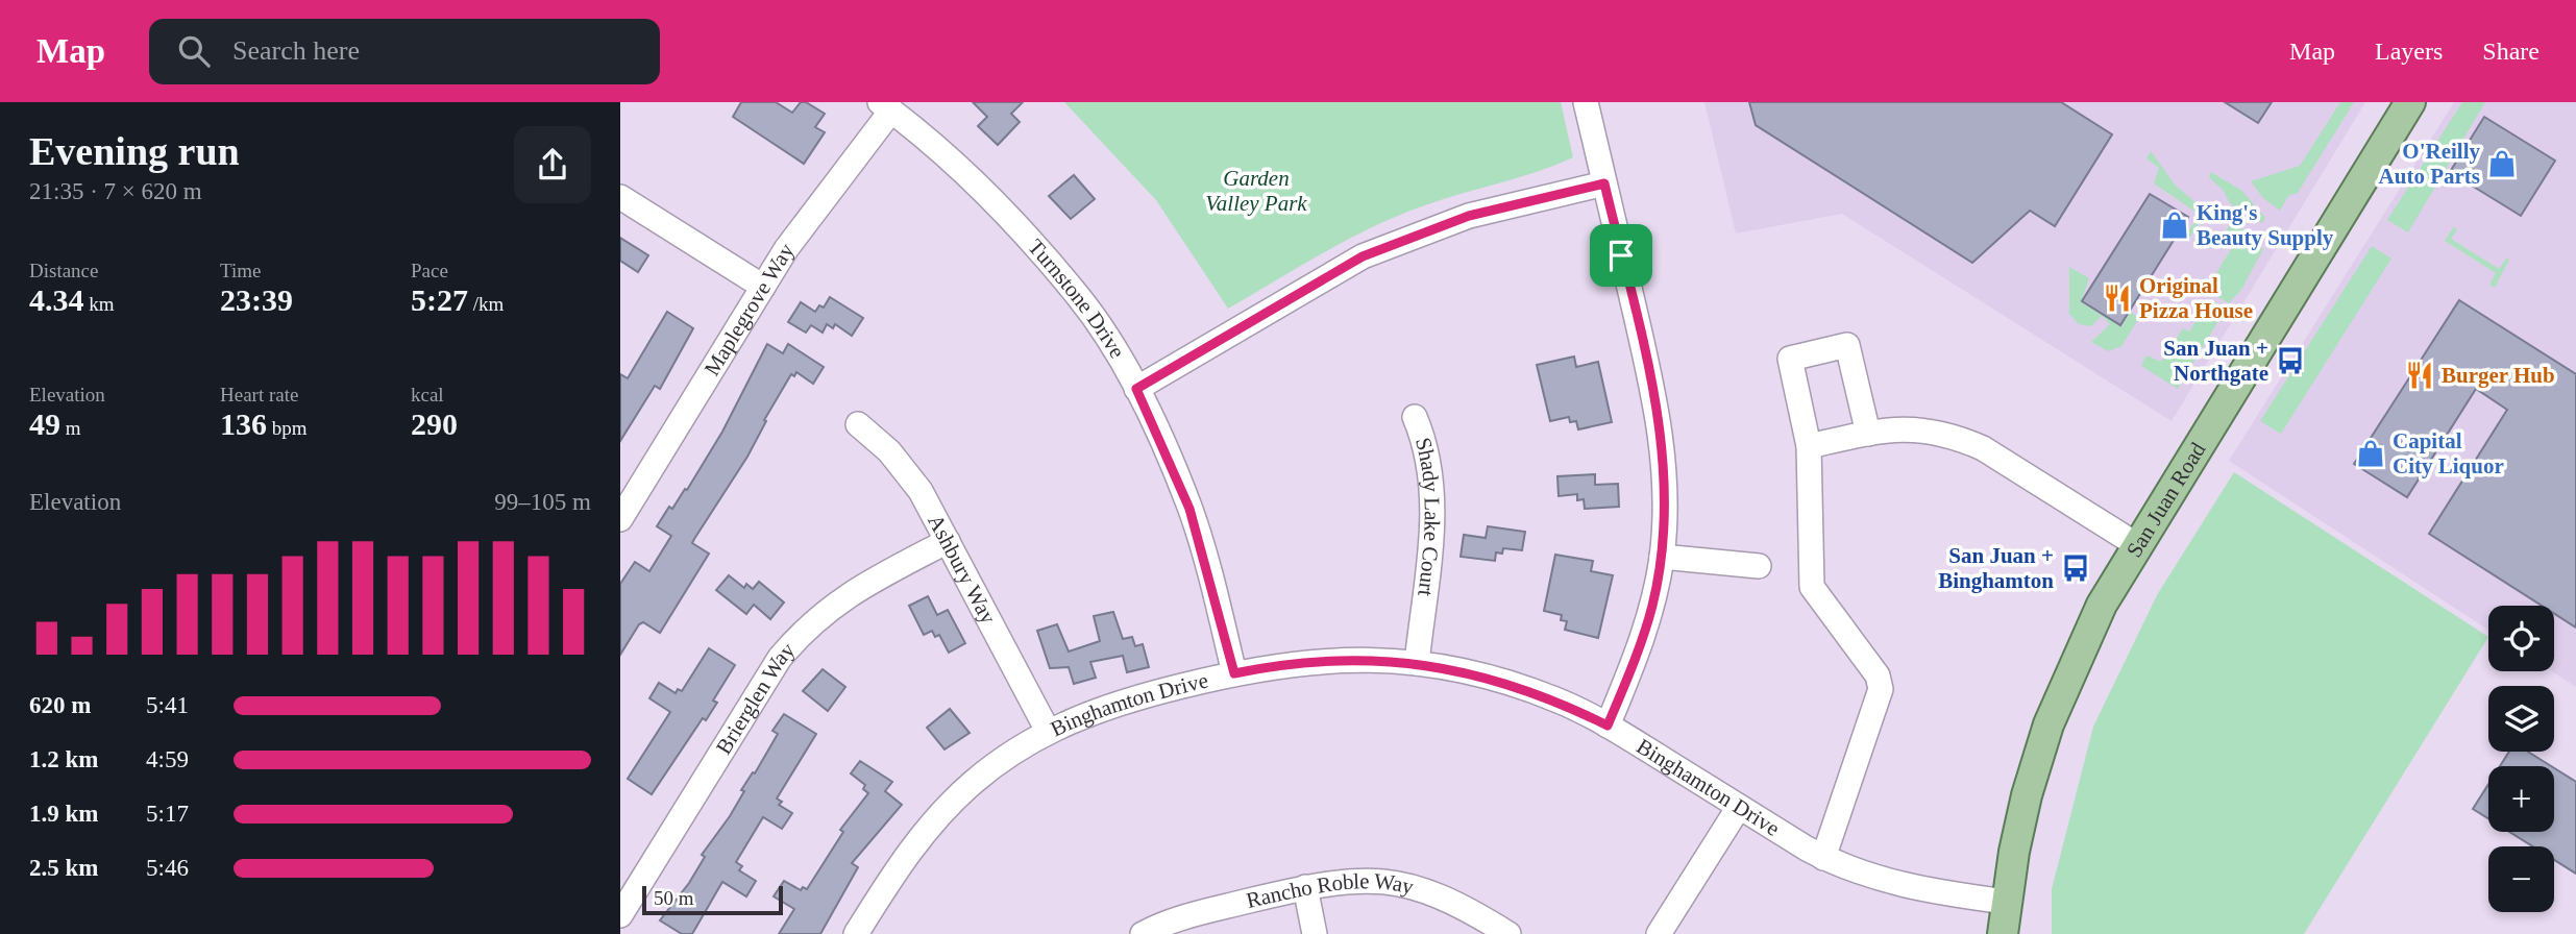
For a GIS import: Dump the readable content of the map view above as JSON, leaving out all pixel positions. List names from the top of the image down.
{
  "streets": {
    "main road": ["San Juan Road"],
    "street": [
      "Turnstone Drive",
      "Maplegrove Way",
      "Shady Lake Court",
      "Ashbury Way",
      "Brierglen Way",
      "Binghamton Drive",
      "Rancho Roble Way"
    ]
  },
  "crossings": [
    ["Turnstone Drive", "Maplegrove Way"],
    ["Turnstone Drive", "Binghamton Drive"],
    ["San Juan Road", "Binghamton Drive"],
    ["Shady Lake Court", "Binghamton Drive"],
    ["Ashbury Way", "Brierglen Way"],
    ["Ashbury Way", "Binghamton Drive"]
  ],
  "parks": ["Garden Valley Park"],
  "places": {
    "shop": ["O'Reilly Auto Parts", "King's Beauty Supply", "Capital City Liquor"],
    "restaurant": ["Original Pizza House", "Burger Hub"],
    "bus stop": ["San Juan + Northgate", "San Juan + Binghamton"]
  },
  "scale_bar": "50 m",
  "page": {
    "header": "Map",
    "search": "Search here",
    "nav": ["Map", "Layers", "Share"],
    "heading": ["Evening run", "21:35 · 7 × 620 m"],
    "stats": [
      ["Distance", "4.34 km"],
      ["Time", "23:39"],
      ["Pace", "5:27 /km"],
      ["Elevation", "49 m"],
      ["Heart rate", "136 bpm"],
      ["kcal", "290"]
    ],
    "chart": ["Elevation", "99–105 m"],
    "map_buttons": ["+", "−"],
    "list": [
      {
        "name": "620 m",
        "note": "5:41"
      },
      {
        "name": "1.2 km",
        "note": "4:59"
      },
      {
        "name": "1.9 km",
        "note": "5:17"
      },
      {
        "name": "2.5 km",
        "note": "5:46"
      }
    ],
    "scale": "50 m"
  }
}
